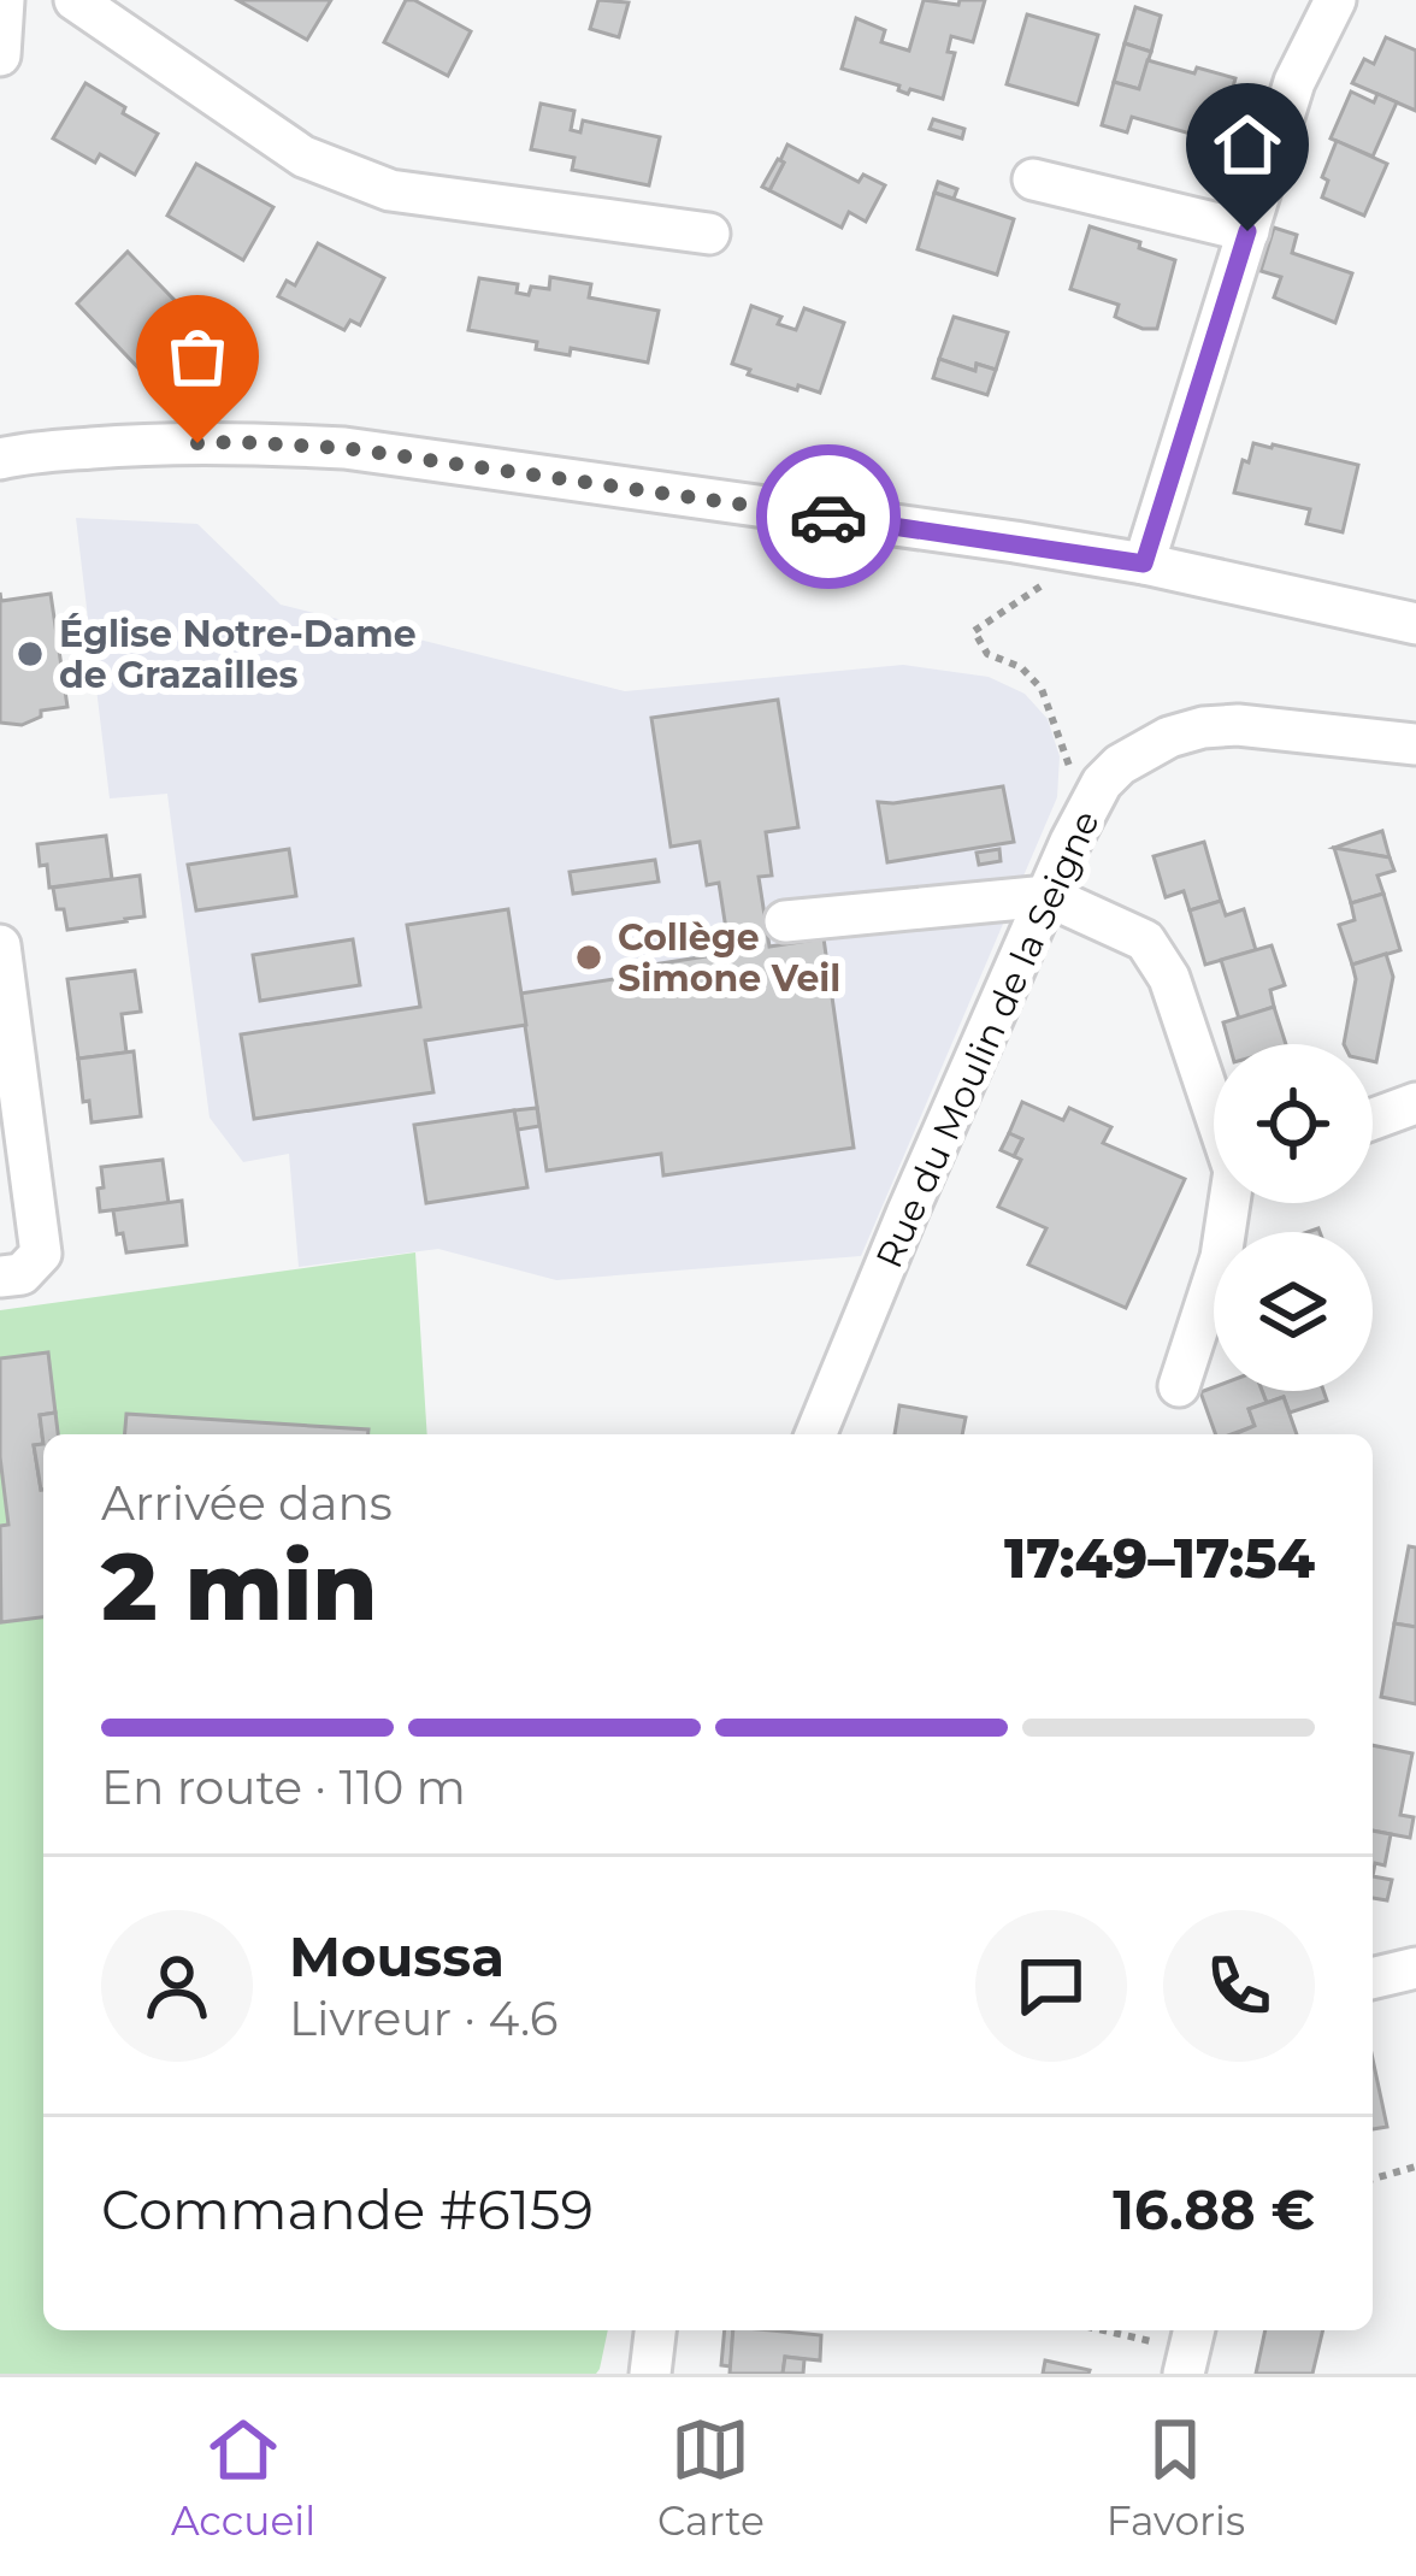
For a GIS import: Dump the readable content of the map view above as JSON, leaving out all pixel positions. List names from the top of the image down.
{
  "streets": {
    "street": ["Rue du Moulin de la Seigne"]
  },
  "places": ["Église Notre-Dame de Grazailles", "Collège Simone Veil"],
  "page": {
    "heading": ["2 min", "Arrivée dans", "17:49–17:54"],
    "panel": [
      "Moussa",
      "Livreur · 4.6",
      "Commande #6159",
      "16.88 €"
    ],
    "bar": "En route · 110 m",
    "tabs": ["Accueil", "Carte", "Favoris"]
  }
}
